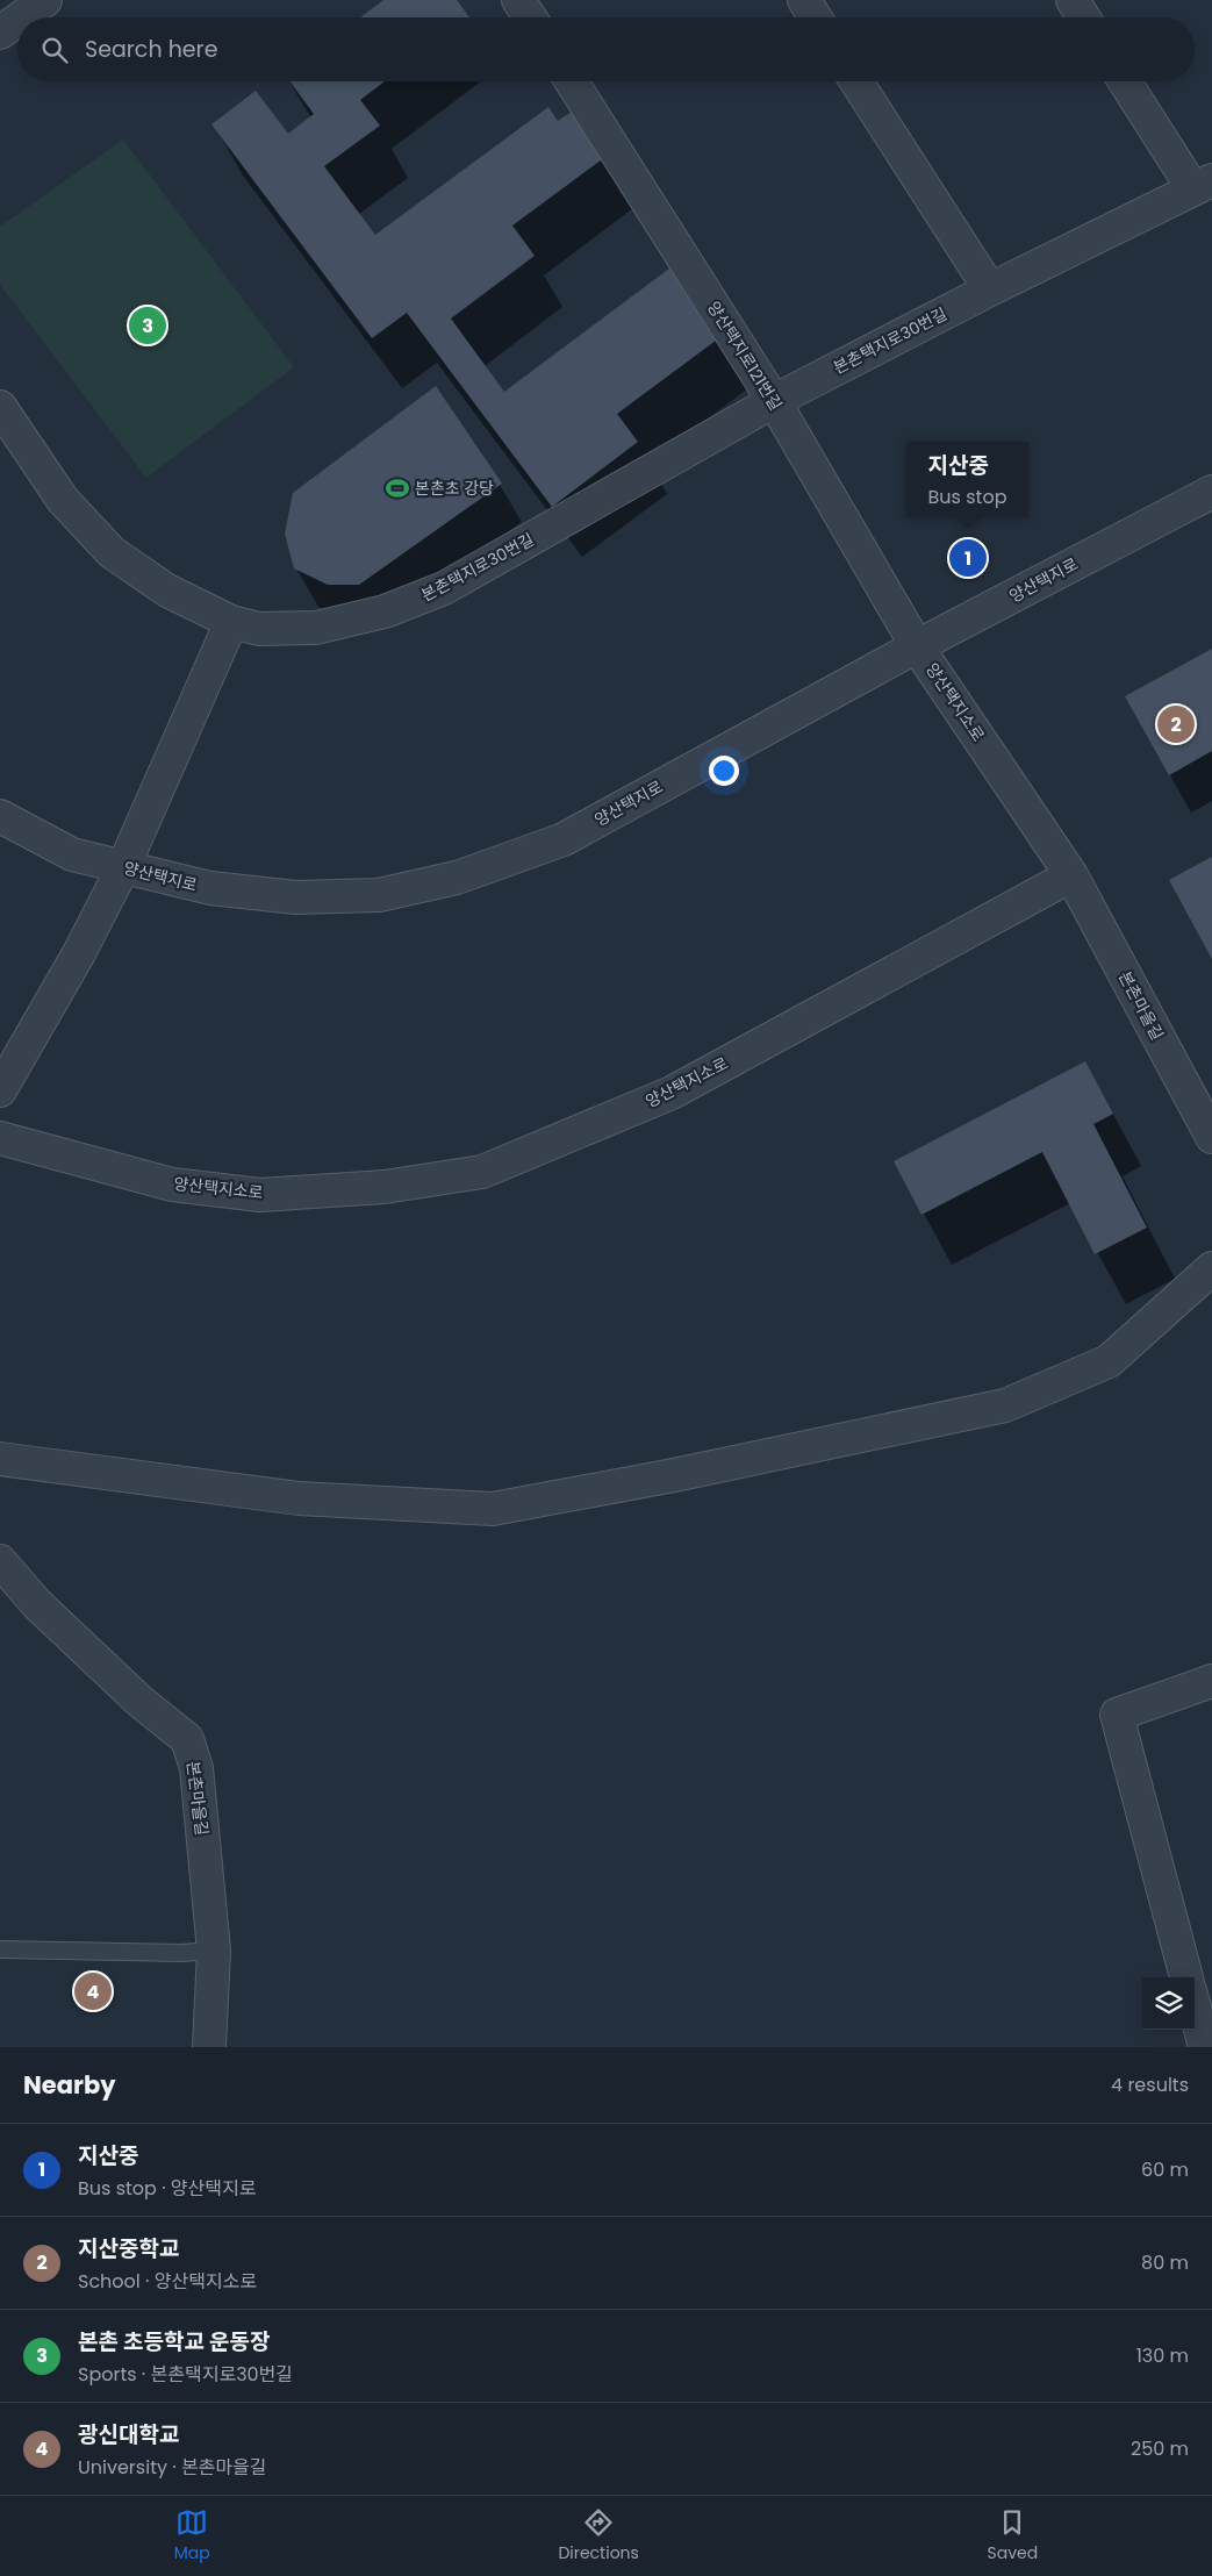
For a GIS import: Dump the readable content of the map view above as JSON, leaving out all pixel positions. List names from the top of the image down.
{
  "streets": {
    "street": [
      "본촌택지로30번길",
      "양산택지로121번길",
      "양산택지로",
      "양산택지소로",
      "본촌마을길"
    ]
  },
  "crossings": [
    ["본촌택지로30번길", "양산택지로121번길"],
    ["양산택지로121번길", "양산택지로"],
    ["양산택지로121번길", "양산택지소로"],
    ["양산택지로", "양산택지소로"],
    ["양산택지소로", "본촌마을길"]
  ],
  "places": {
    "sports": ["본촌초 강당"]
  },
  "page": {
    "search": "Search here",
    "pins": [
      "3",
      "1",
      "2",
      "4"
    ],
    "popup": ["지산중", "Bus stop"],
    "heading": ["Nearby", "4 results"],
    "list": [
      {
        "mark": "1",
        "name": "지산중",
        "note": "Bus stop · 양산택지로",
        "value": "60 m"
      },
      {
        "mark": "2",
        "name": "지산중학교",
        "note": "School · 양산택지소로",
        "value": "80 m"
      },
      {
        "mark": "3",
        "name": "본촌 초등학교 운동장",
        "note": "Sports · 본촌택지로30번길",
        "value": "130 m"
      },
      {
        "mark": "4",
        "name": "광신대학교",
        "note": "University · 본촌마을길",
        "value": "250 m"
      }
    ],
    "nav": ["Map", "Directions", "Saved"]
  }
}
